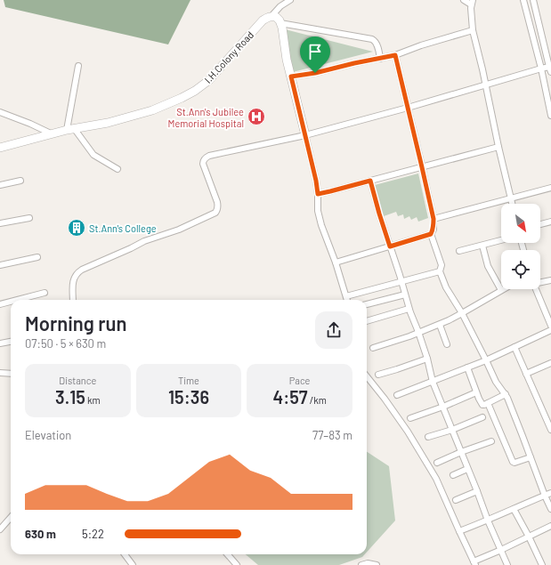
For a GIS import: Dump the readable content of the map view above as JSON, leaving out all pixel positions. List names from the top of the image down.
{
  "streets": {
    "street": ["I.H.Colony Road"]
  },
  "places": {
    "hospital": ["St.Ann's Jubilee Memorial Hospital"],
    "building": ["St.Ann's College"]
  },
  "north": "bottom right",
  "page": {
    "heading": ["Morning run", "07:50 · 5 × 630 m"],
    "stats": [
      ["Distance", "3.15 km"],
      ["Time", "15:36"],
      ["Pace", "4:57 /km"]
    ],
    "chart": ["Elevation", "77–83 m"],
    "list": [
      {
        "name": "630 m",
        "note": "5:22"
      }
    ]
  }
}
